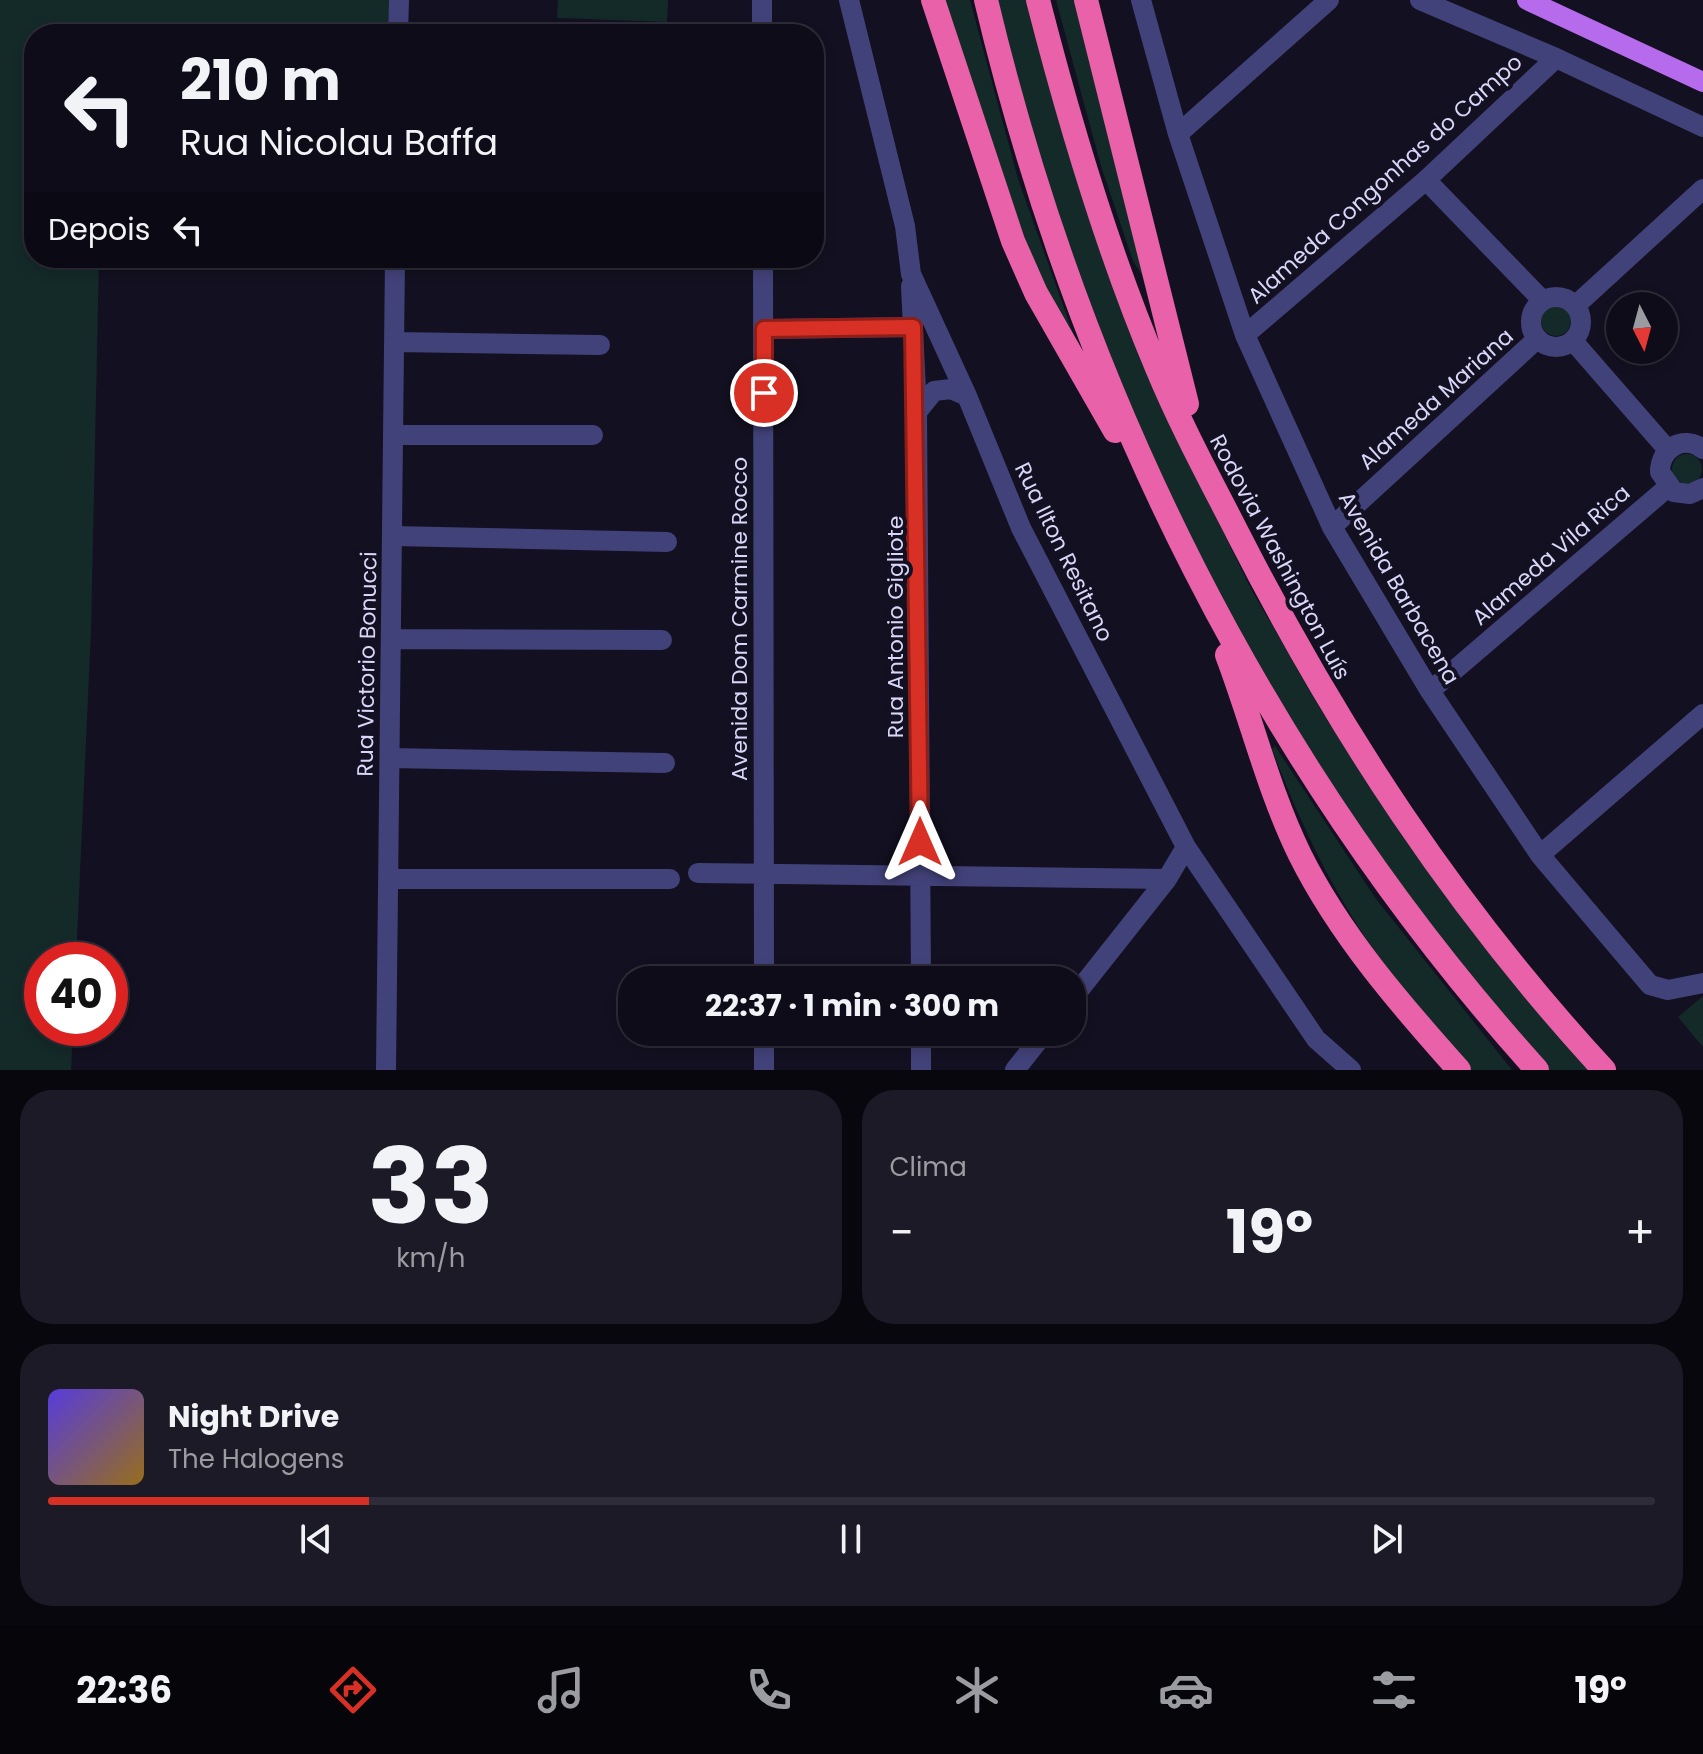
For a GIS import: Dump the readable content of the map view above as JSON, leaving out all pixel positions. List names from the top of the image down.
{
  "streets": {
    "highway": ["Rodovia Washington Luís"],
    "street": [
      "Alameda Congonhas do Campo",
      "Alameda Mariana",
      "Rua Ilton Resitano",
      "Alameda Vila Rica",
      "Avenida Barbacena",
      "Avenida Dom Carmine Rocco",
      "Rua Antonio Gigliote",
      "Rua Victorio Bonucci"
    ]
  },
  "crossings": [
    ["Alameda Congonhas do Campo", "Avenida Barbacena"],
    ["Alameda Mariana", "Avenida Barbacena"],
    ["Rua Ilton Resitano", "Rua Antonio Gigliote"],
    ["Alameda Vila Rica", "Avenida Barbacena"]
  ],
  "north": "bottom",
  "page": {
    "turn": ["210 m", "Rua Nicolau Baffa"],
    "then": "Depois",
    "limit": "40",
    "trip": "22:37 · 1 min · 300 m",
    "tile": [
      ["33", "km/h"],
      "Clima"
    ],
    "heat": ["−", "19°", "+"],
    "song": ["Night Drive", "The Halogens"],
    "tabs": ["22:36", "19°"]
  }
}
